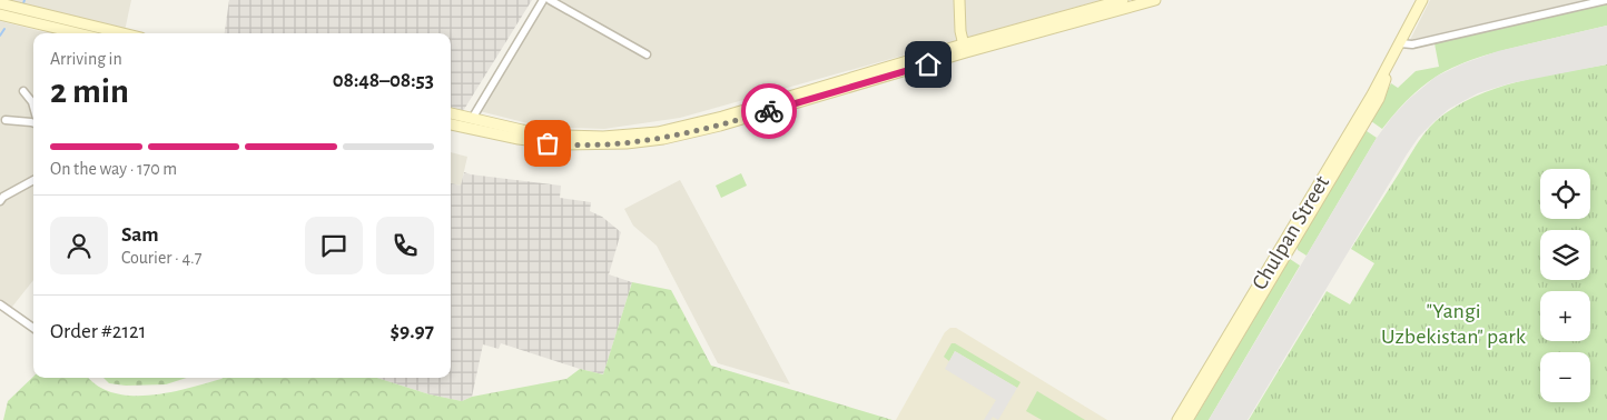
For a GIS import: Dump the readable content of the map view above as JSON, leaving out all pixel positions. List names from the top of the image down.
{
  "streets": {
    "main road": ["Chulpan Street"]
  },
  "parks": ["\"Yangi Uzbekistan\" park"],
  "page": {
    "heading": ["2 min", "Arriving in", "08:48–08:53"],
    "panel": [
      "Sam",
      "Courier · 4.7",
      "Order #2121",
      "$9.97"
    ],
    "bar": "On the way · 170 m",
    "map_buttons": ["+", "−"]
  }
}
